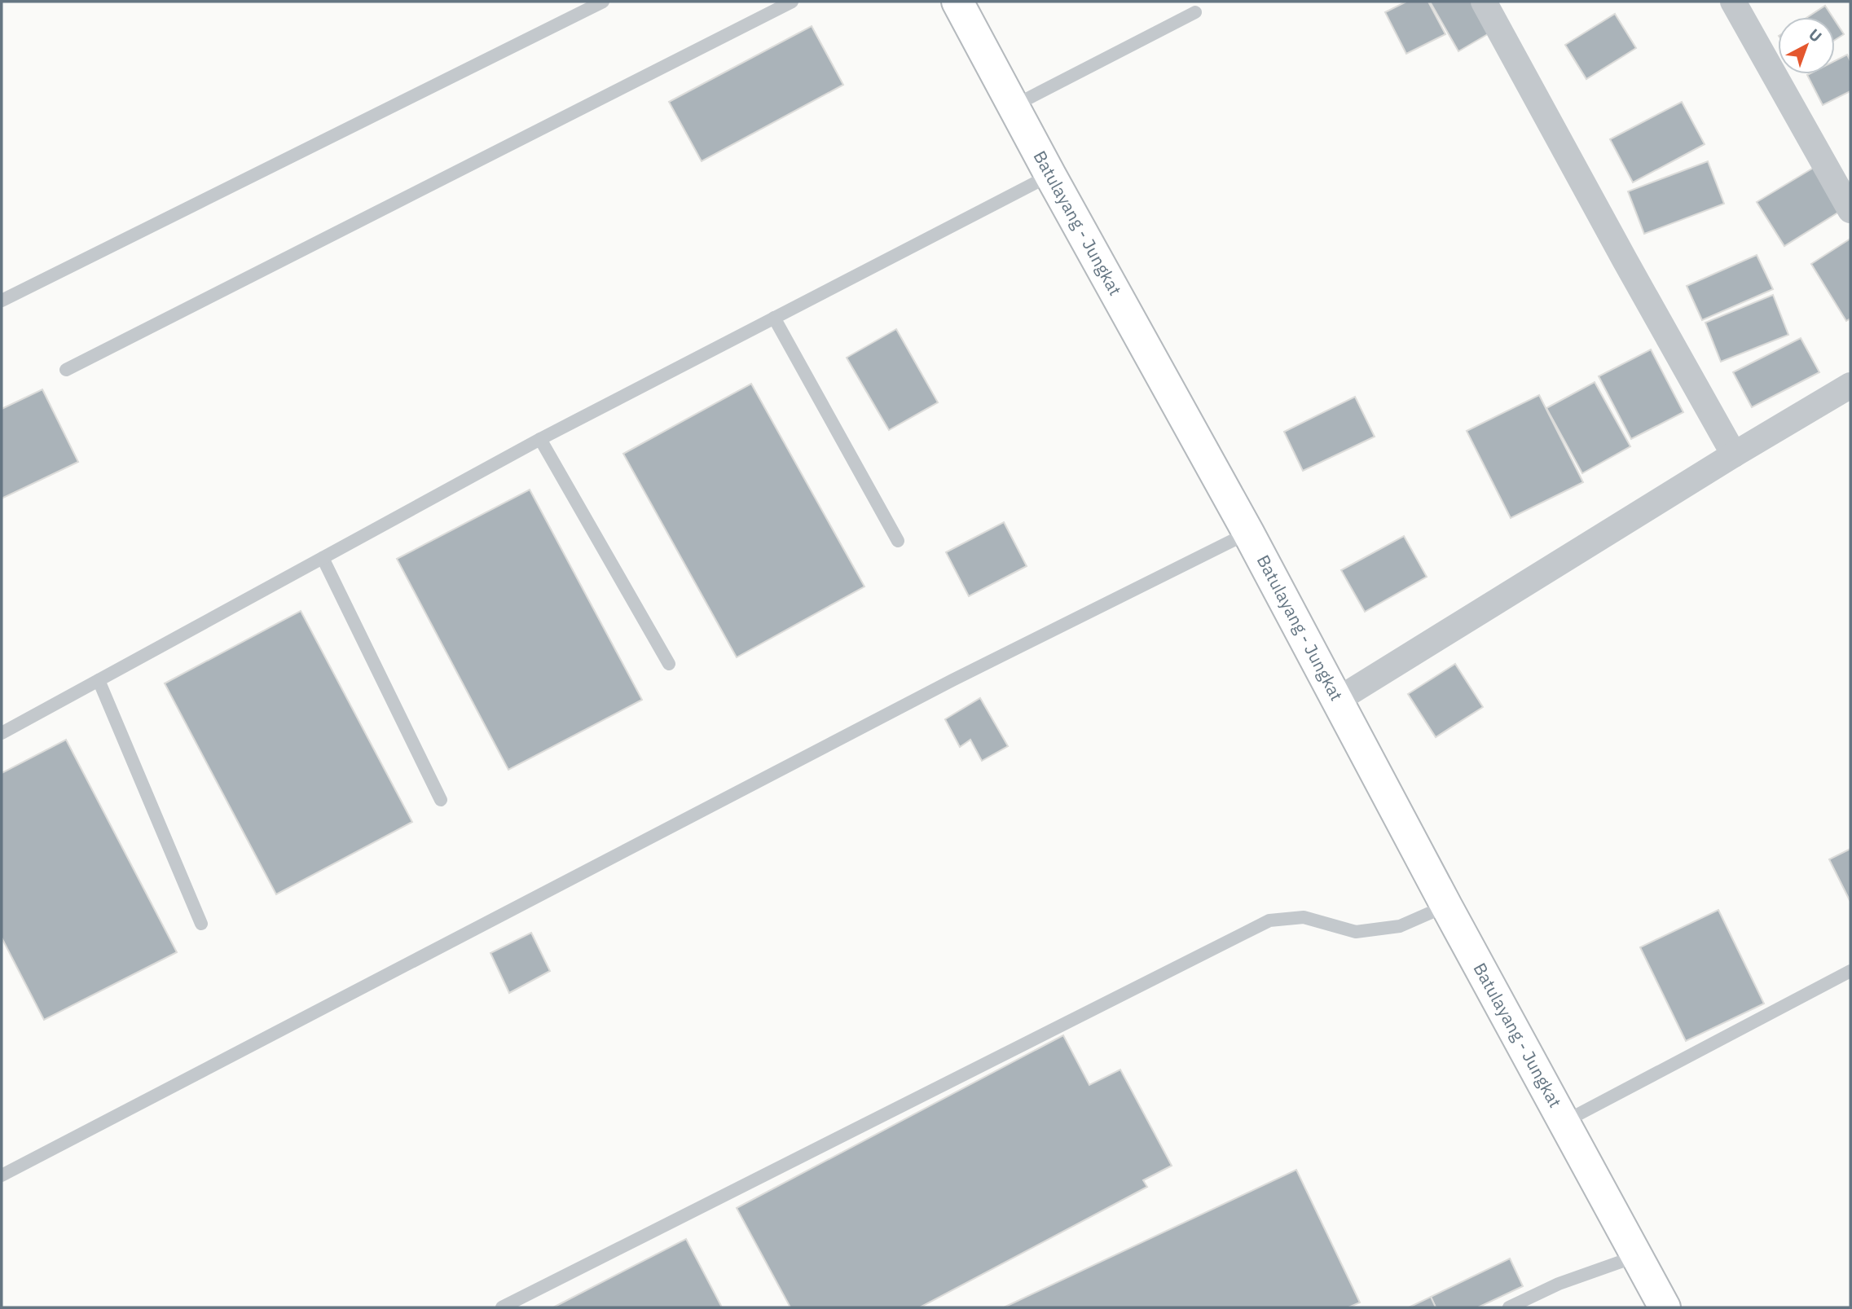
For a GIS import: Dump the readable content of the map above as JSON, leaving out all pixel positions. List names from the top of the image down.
{
  "streets": {
    "highway": ["Batulayang - Jungkat"]
  },
  "north": "top right"
}
